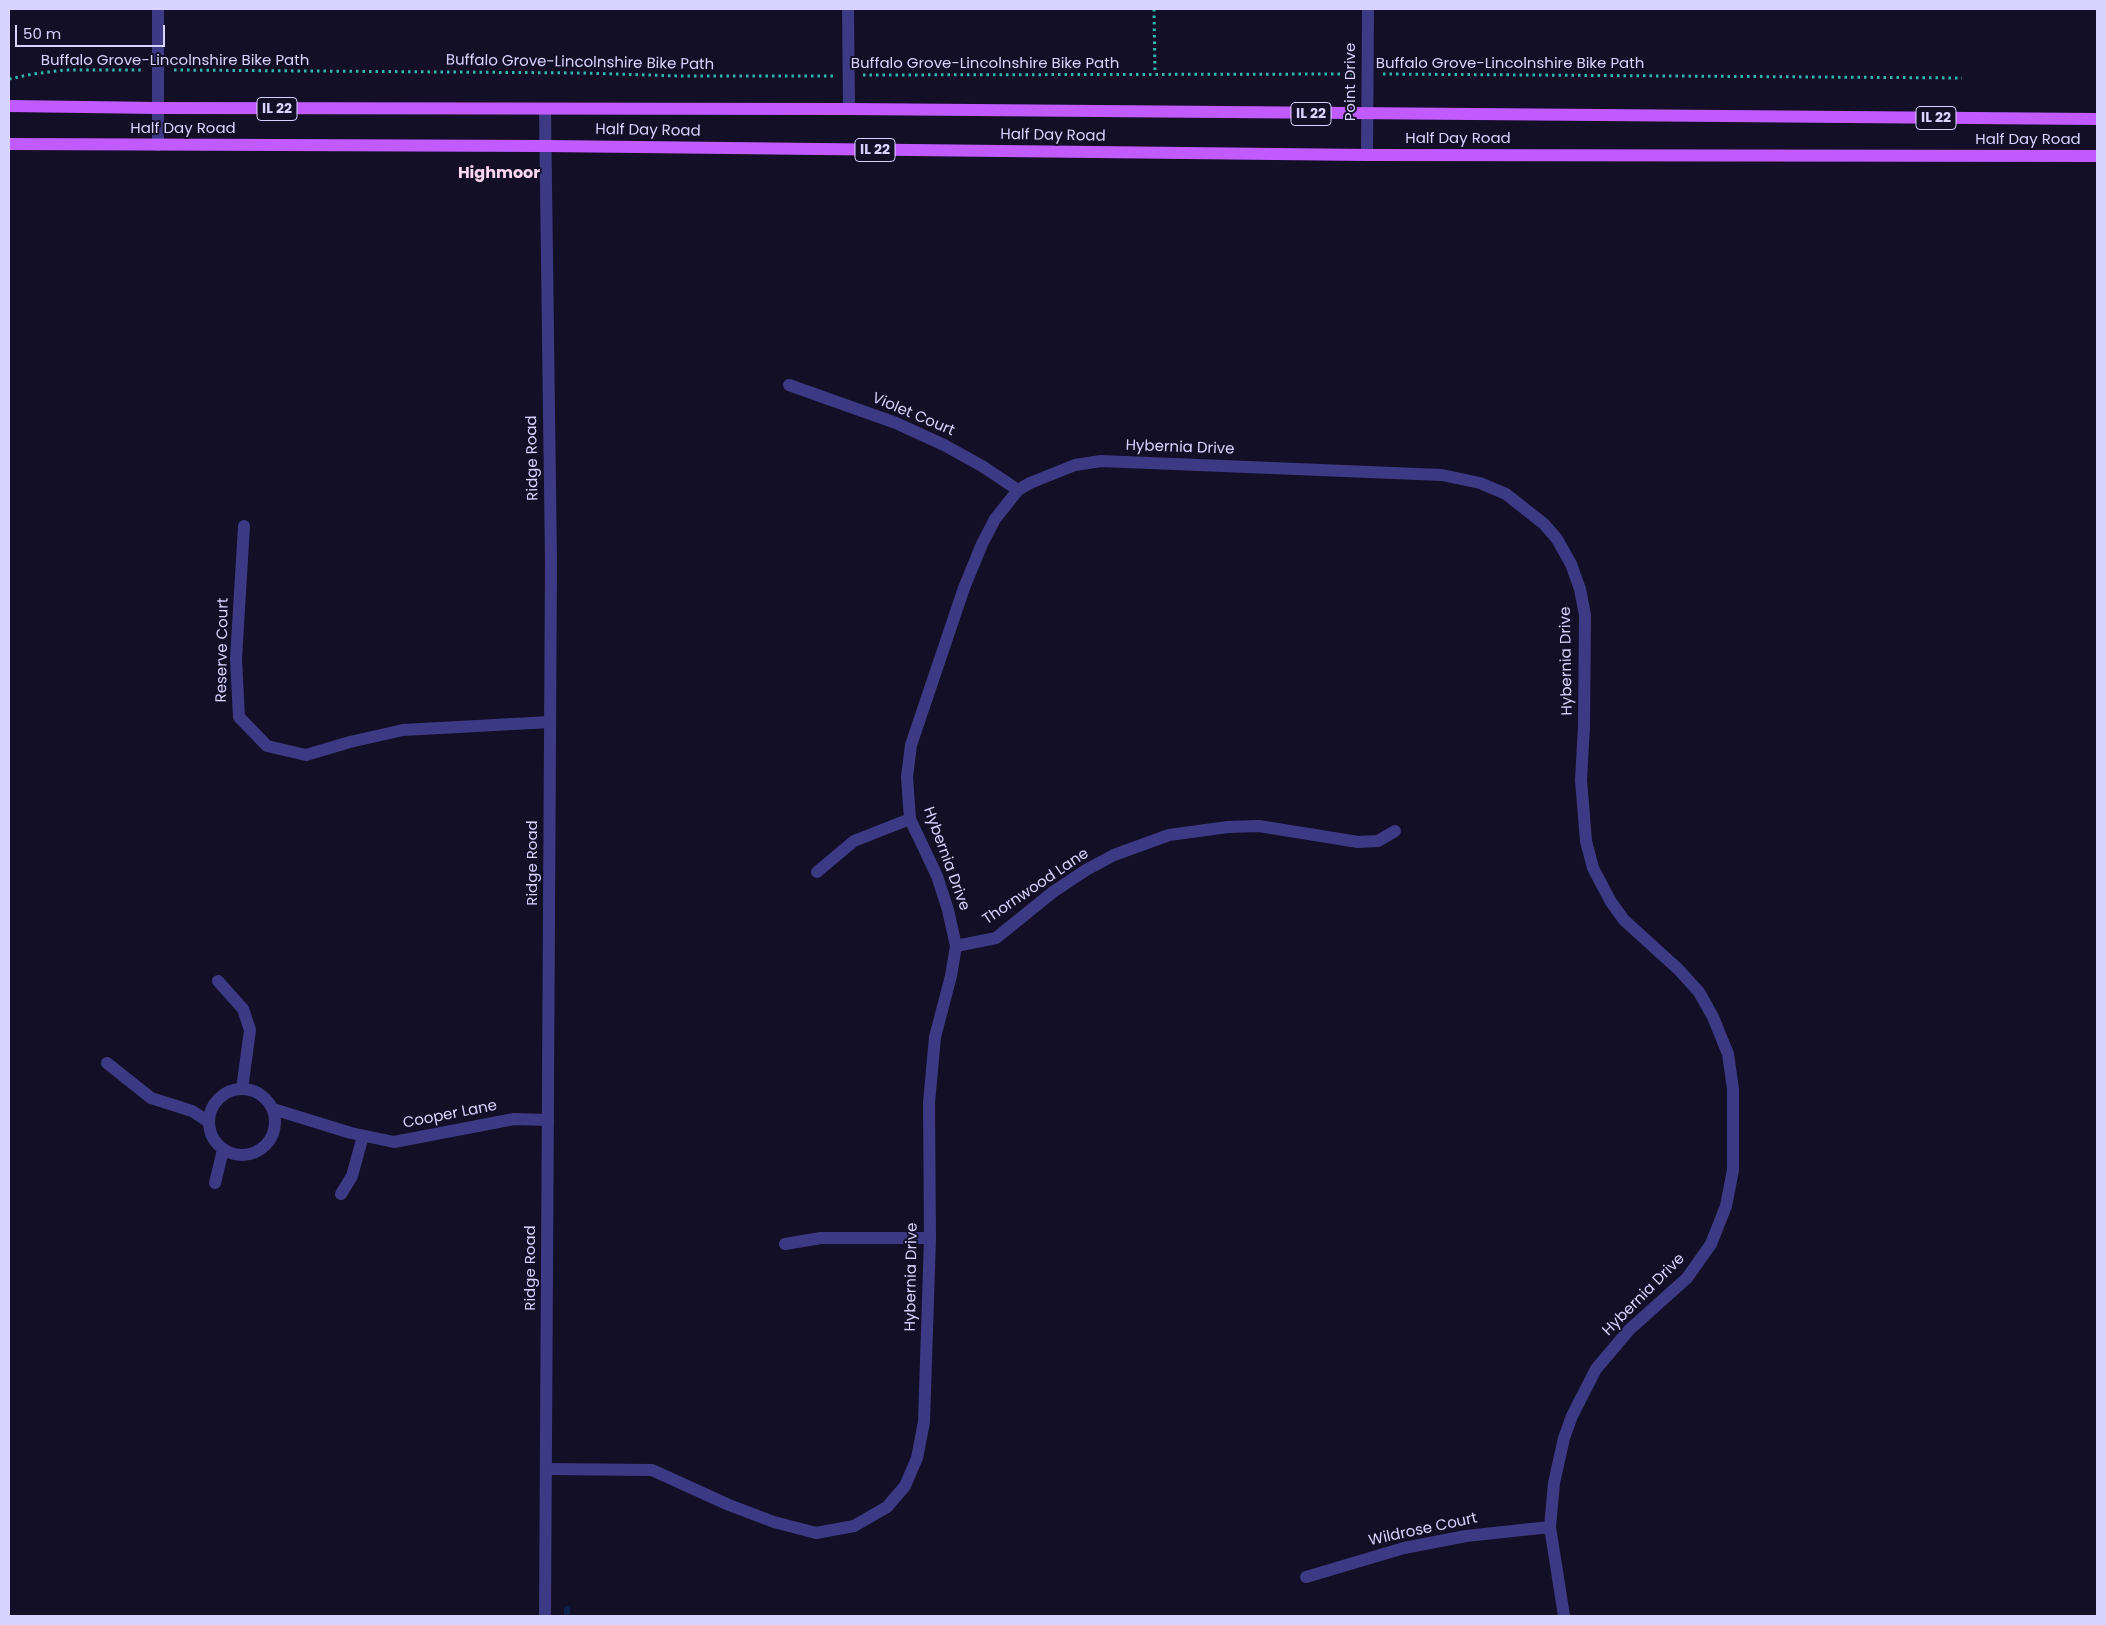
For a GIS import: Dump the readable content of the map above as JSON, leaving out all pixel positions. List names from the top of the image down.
{
  "streets": {
    "main road": ["IL 22", "Half Day Road"],
    "street": [
      "Point Drive",
      "Violet Court",
      "Hybernia Drive",
      "Ridge Road",
      "Reserve Court",
      "Thornwood Lane",
      "Cooper Lane",
      "Wildrose Court"
    ],
    "path": ["Buffalo Grove-Lincolnshire Bike Path"]
  },
  "crossings": [
    ["Buffalo Grove-Lincolnshire Bike Path", "Point Drive"],
    ["Point Drive", "Half Day Road"],
    ["Half Day Road", "Ridge Road"],
    ["Violet Court", "Hybernia Drive"],
    ["Hybernia Drive", "Ridge Road"],
    ["Hybernia Drive", "Thornwood Lane"],
    ["Hybernia Drive", "Wildrose Court"],
    ["Ridge Road", "Reserve Court"],
    ["Ridge Road", "Cooper Lane"]
  ],
  "districts": ["Highmoor"],
  "scale_bar": "50 m"
}
